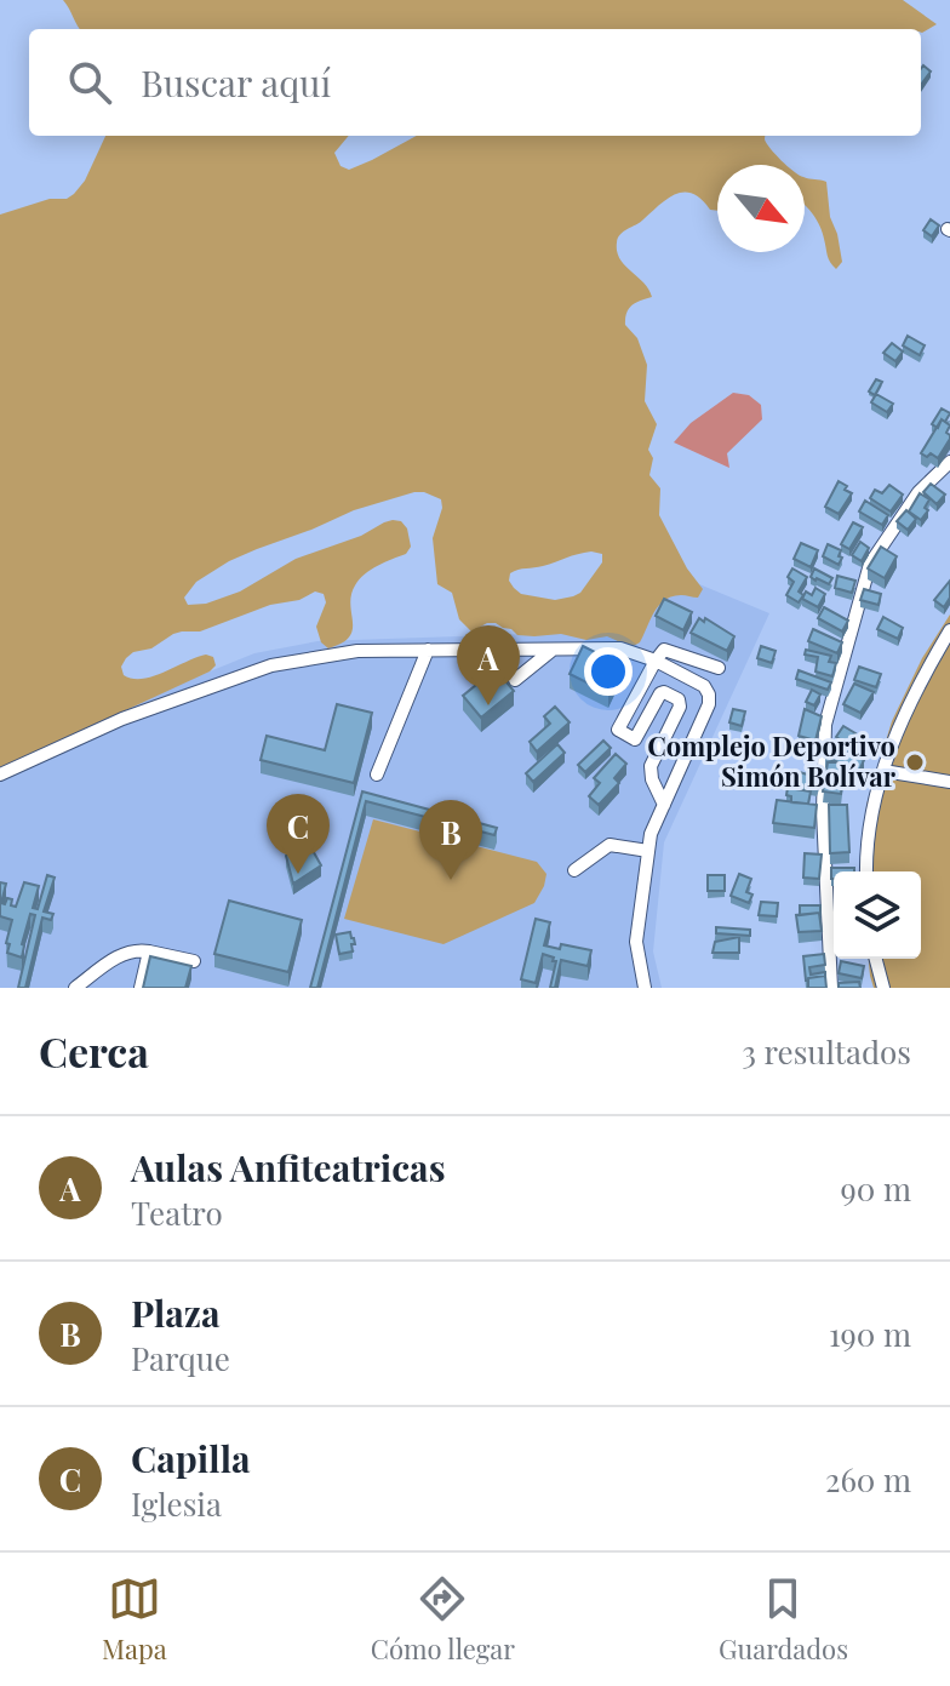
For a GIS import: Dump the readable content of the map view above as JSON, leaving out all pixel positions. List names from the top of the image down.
{
  "places": ["Complejo Deportivo Simón Bolívar"],
  "north": "bottom right",
  "page": {
    "search": "Buscar aquí",
    "pins": ["A", "C", "B"],
    "heading": ["Cerca", "3 resultados"],
    "list": [
      {
        "mark": "A",
        "name": "Aulas Anfiteatricas",
        "note": "Teatro",
        "value": "90 m"
      },
      {
        "mark": "B",
        "name": "Plaza",
        "note": "Parque",
        "value": "190 m"
      },
      {
        "mark": "C",
        "name": "Capilla",
        "note": "Iglesia",
        "value": "260 m"
      }
    ],
    "nav": ["Mapa", "Cómo llegar", "Guardados"]
  }
}
